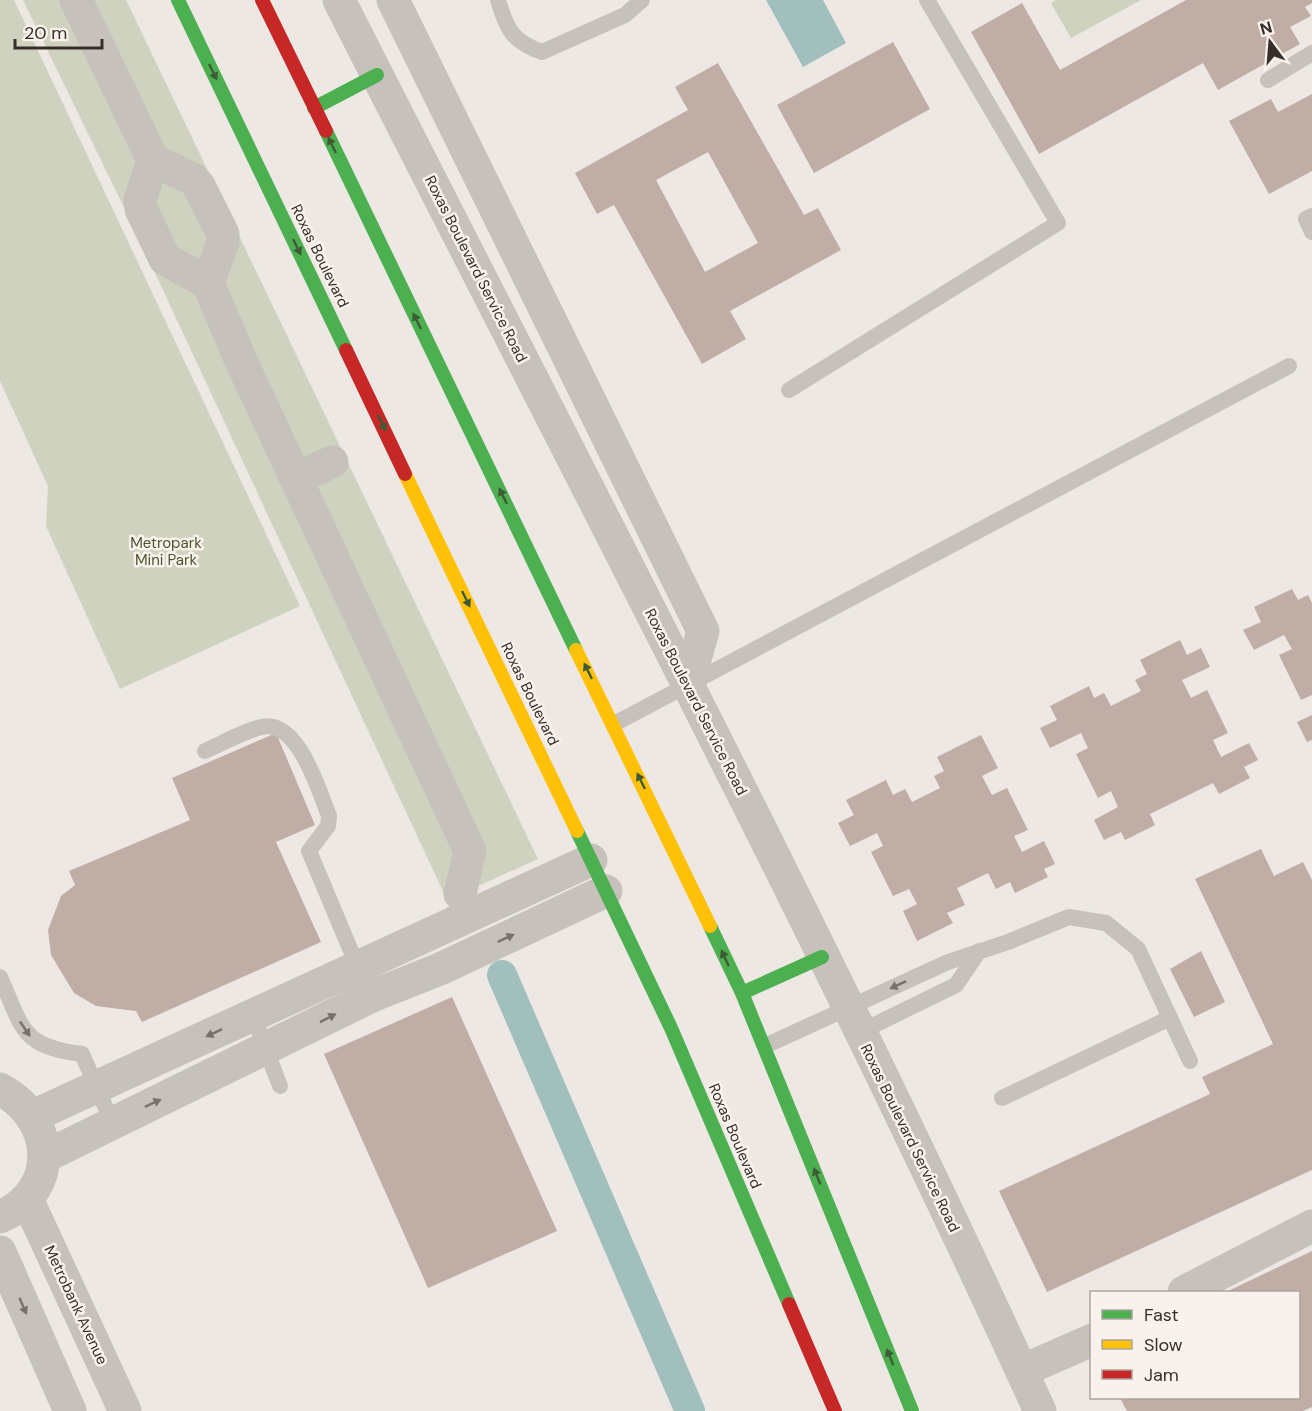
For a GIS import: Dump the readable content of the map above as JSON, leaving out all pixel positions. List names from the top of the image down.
{
  "streets": {
    "highway": ["Roxas Boulevard"],
    "street": ["Roxas Boulevard Service Road", "Metrobank Avenue"]
  },
  "parks": ["Metropark Mini Park"],
  "legend": ["Fast", "Slow", "Jam"],
  "scale_bar": "20 m",
  "north": "top"
}
